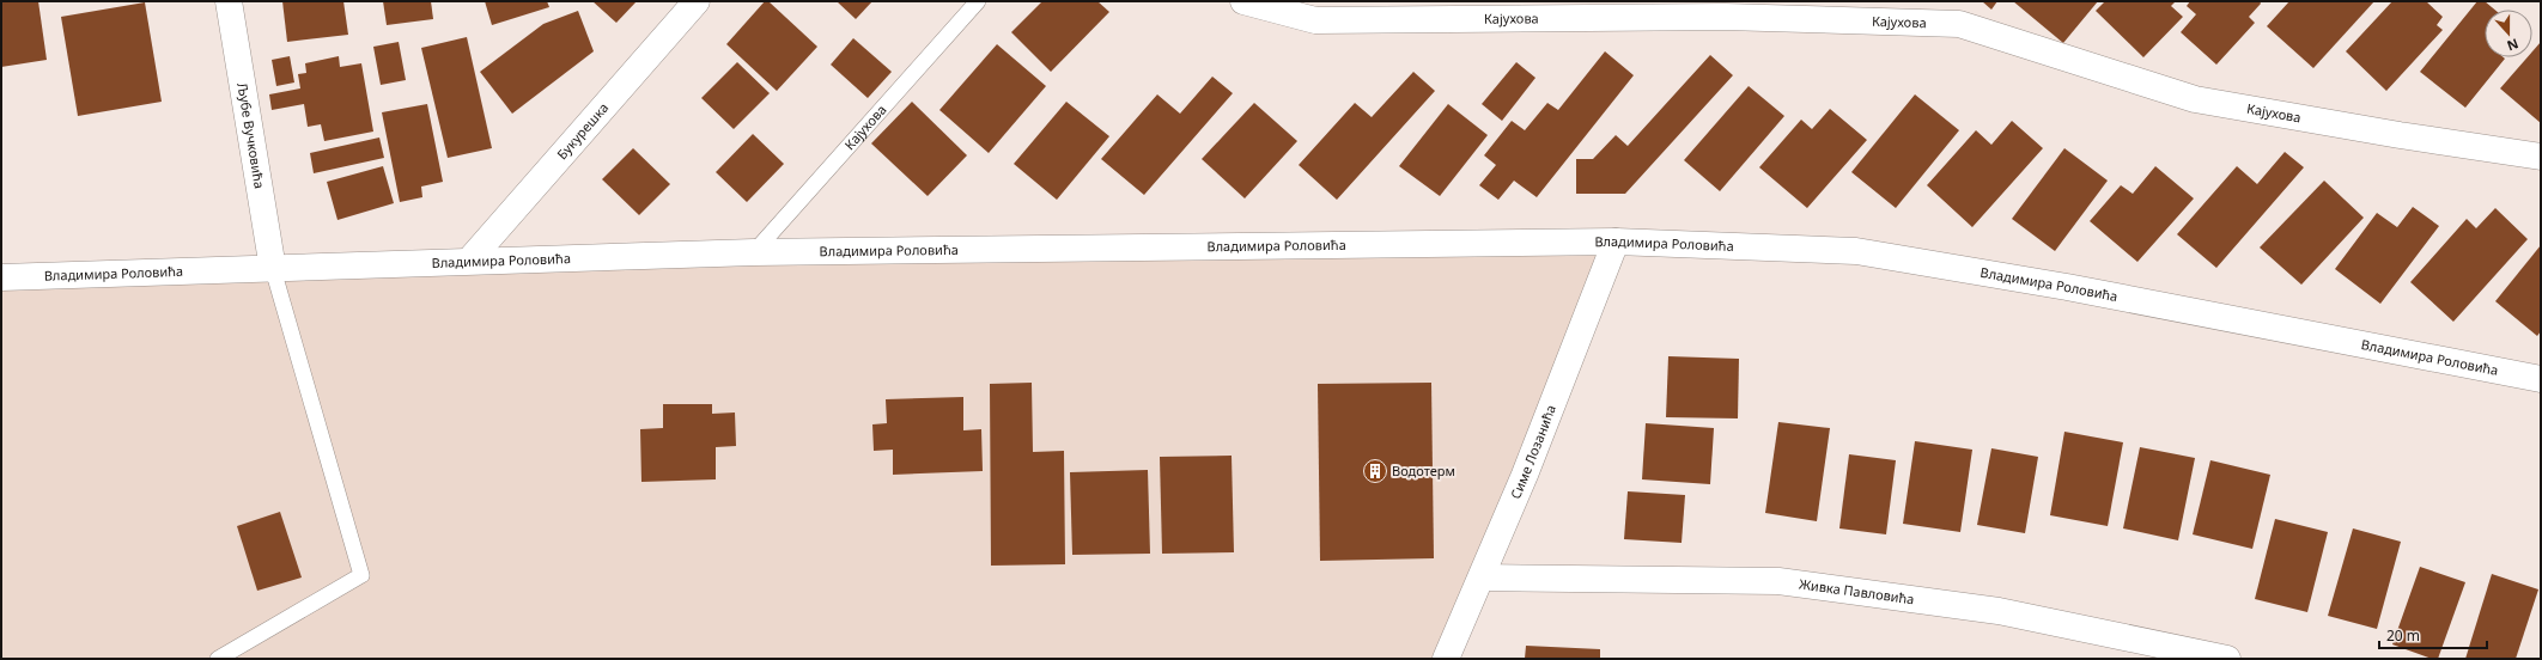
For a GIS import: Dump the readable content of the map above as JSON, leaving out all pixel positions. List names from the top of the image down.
{
  "streets": {
    "street": [
      "Кајухова",
      "Букурешка",
      "Љубе Вучковића",
      "Владимира Роловића",
      "Симе Лозанића",
      "Живка Павловића"
    ]
  },
  "crossings": [
    ["Кајухова", "Владимира Роловића"],
    ["Букурешка", "Владимира Роловића"],
    ["Љубе Вучковића", "Владимира Роловића"],
    ["Владимира Роловића", "Симе Лозанића"],
    ["Симе Лозанића", "Живка Павловића"]
  ],
  "places": {
    "building": ["Водотерм"]
  },
  "scale_bar": "20 m",
  "north": "bottom"
}
